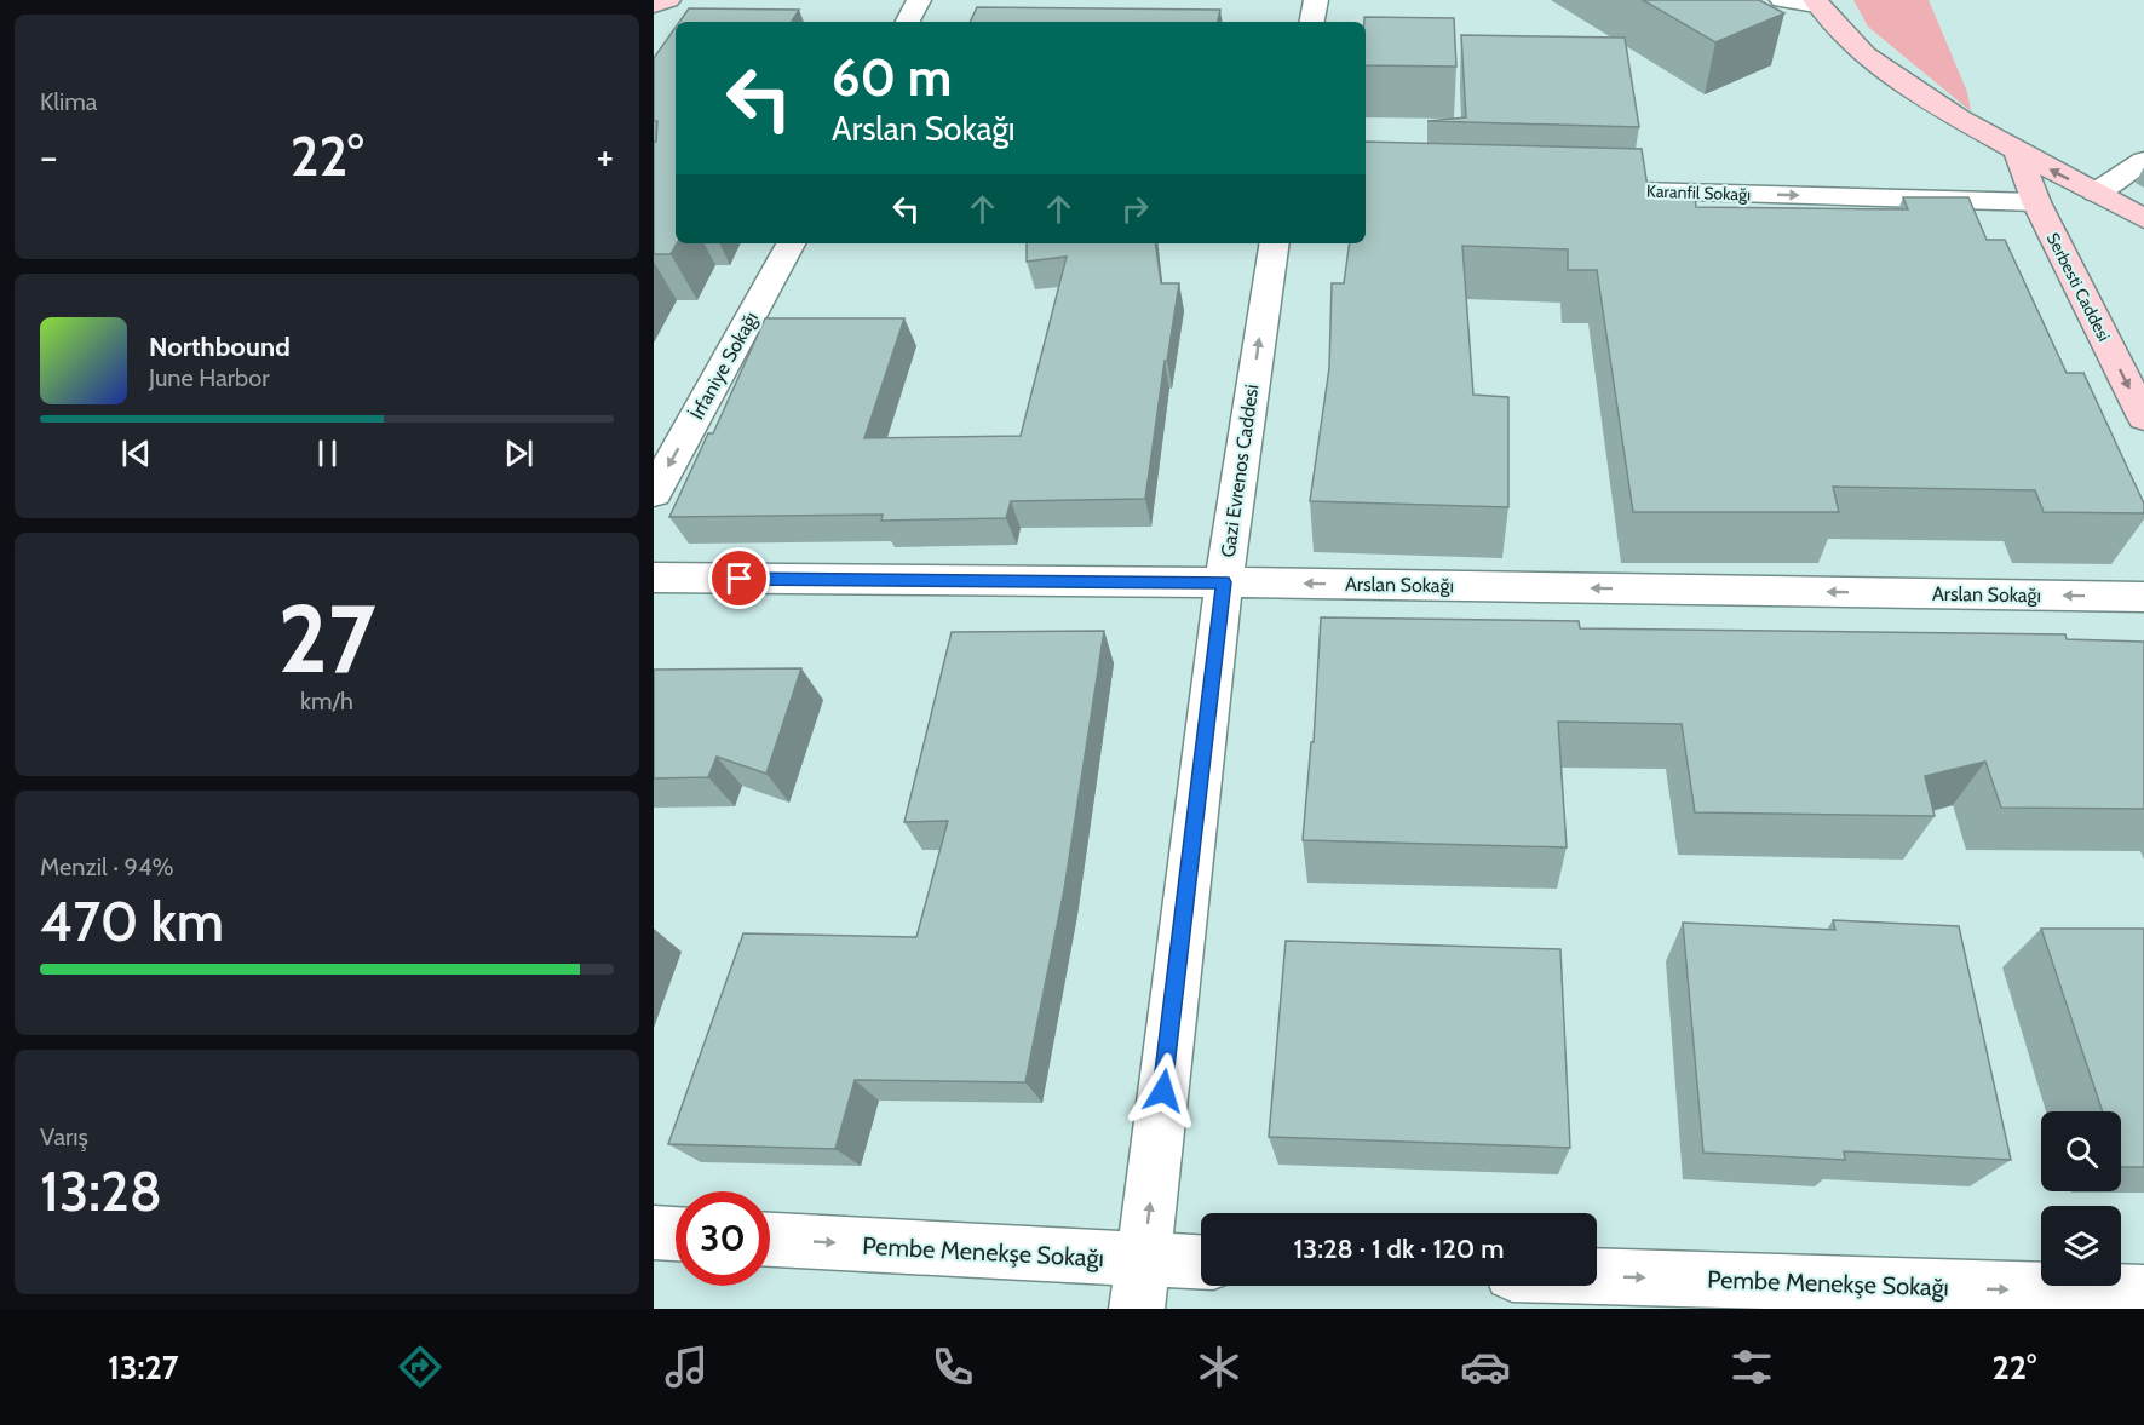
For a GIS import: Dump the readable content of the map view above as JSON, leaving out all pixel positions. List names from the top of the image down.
{
  "streets": {
    "main road": ["Serbesti Caddesi"],
    "street": [
      "Karanfil Sokağı",
      "İrfaniye Sokağı",
      "Gazi Evrenos Caddesi",
      "Arslan Sokağı",
      "Pembe Menekşe Sokağı"
    ]
  },
  "crossings": [
    ["Karanfil Sokağı", "Serbesti Caddesi"],
    ["Gazi Evrenos Caddesi", "Arslan Sokağı"],
    ["Gazi Evrenos Caddesi", "Pembe Menekşe Sokağı"]
  ],
  "one_way": [
    "Karanfil Sokağı",
    "Serbesti Caddesi",
    "İrfaniye Sokağı",
    "Gazi Evrenos Caddesi",
    "Arslan Sokağı",
    "Pembe Menekşe Sokağı"
  ],
  "page": {
    "tile": [
      "Klima",
      ["27", "km/h"],
      ["Menzil · 94%", "470 km"],
      ["Varış", "13:28"]
    ],
    "turn": ["60 m", "Arslan Sokağı"],
    "heat": ["−", "22°", "+"],
    "song": ["Northbound", "June Harbor"],
    "limit": "30",
    "trip": "13:28 · 1 dk · 120 m",
    "tabs": ["13:27", "22°"]
  }
}
